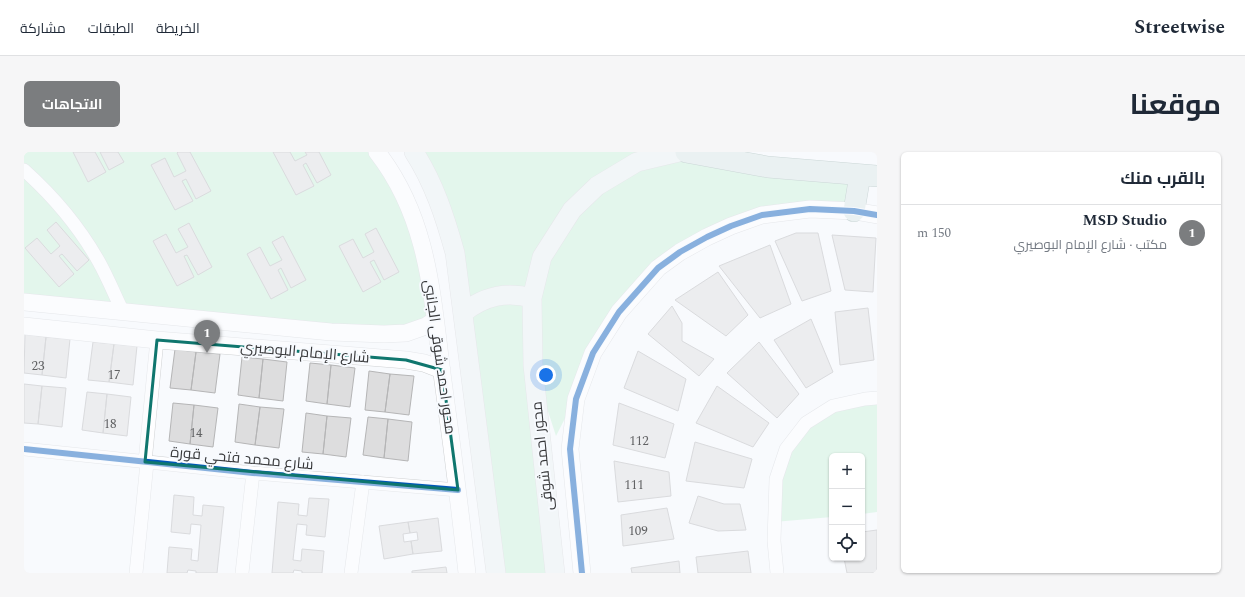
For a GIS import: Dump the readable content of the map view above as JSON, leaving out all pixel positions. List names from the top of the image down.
{
  "streets": {
    "main road": ["محور احمد شوقى"],
    "street": ["شارع الإمام البوصيري", "محور احمد شوقى الجانبى", "شارع محمد فتحي قورة"]
  },
  "crossings": [
    ["شارع الإمام البوصيري", "محور احمد شوقى الجانبى"],
    ["محور احمد شوقى الجانبى", "شارع محمد فتحي قورة"]
  ],
  "house_numbers": [
    "23",
    "17",
    "18",
    "14",
    "112",
    "111",
    "109"
  ],
  "page": {
    "header": "Streetwise",
    "nav": ["الخريطة", "الطبقات", "مشاركة"],
    "title": "موقعنا",
    "buttons": "الاتجاهات",
    "heading": "بالقرب منك",
    "list": [
      {
        "mark": "1",
        "name": "MSD Studio",
        "note": "مكتب · شارع الإمام البوصيري",
        "value": "150 m"
      }
    ],
    "pins": "1",
    "map_buttons": ["+", "−"]
  }
}
